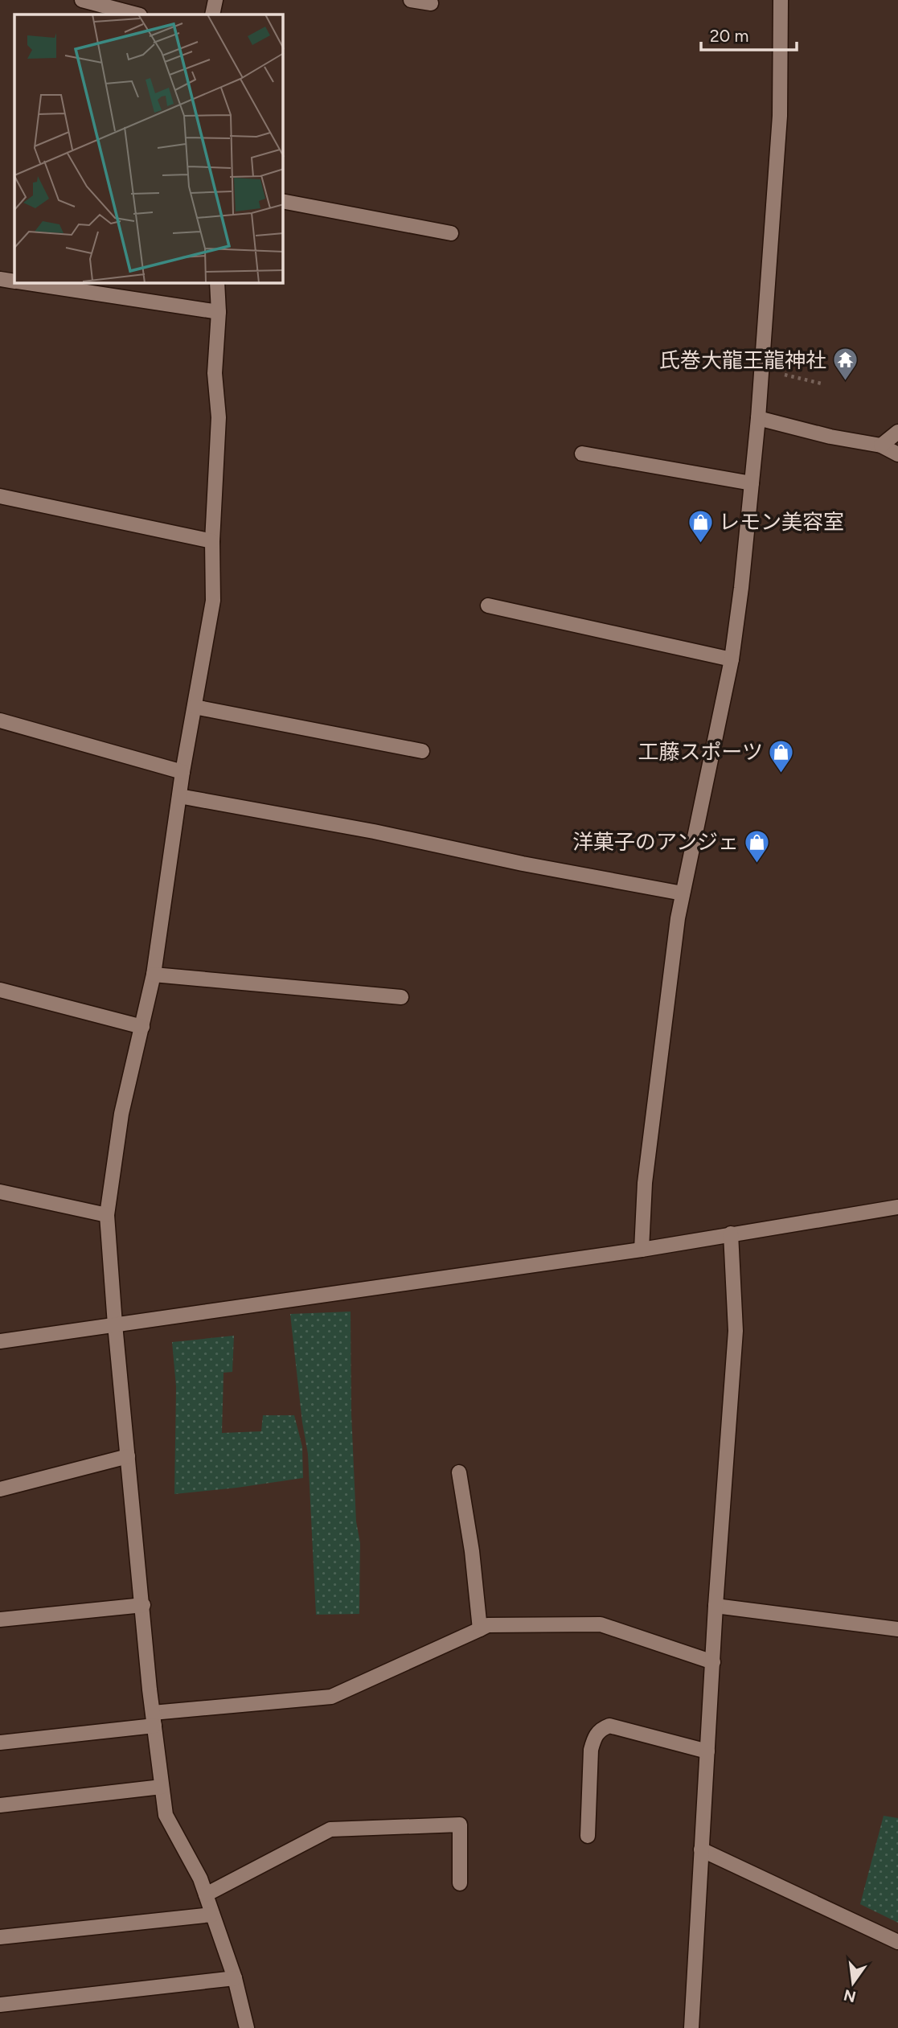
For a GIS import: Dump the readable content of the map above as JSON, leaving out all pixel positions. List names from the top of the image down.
{
  "places": {
    "temple": ["氏巻大龍王龍神社"],
    "shop": ["レモン美容室", "工藤スポーツ", "洋菓子のアンジェ"]
  },
  "scale_bar": "20 m",
  "north": "bottom"
}
